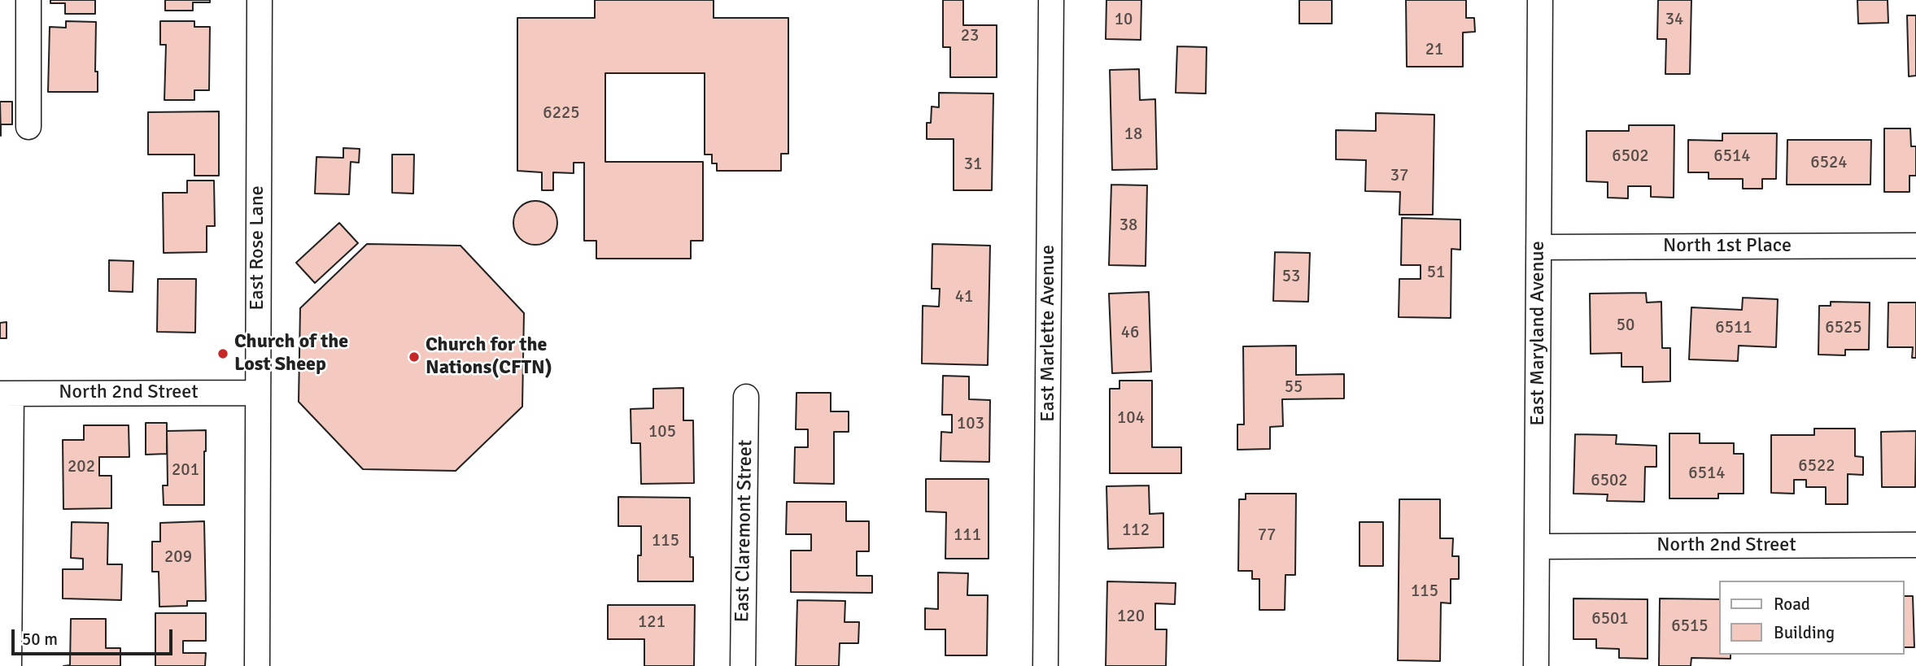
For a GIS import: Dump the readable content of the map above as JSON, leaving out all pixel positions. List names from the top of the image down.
{
  "streets": {
    "street": [
      "North 1st Place",
      "East Rose Lane",
      "East Marlette Avenue",
      "East Maryland Avenue",
      "North 2nd Street",
      "East Claremont Street"
    ]
  },
  "crossings": [
    ["North 1st Place", "East Maryland Avenue"],
    ["East Rose Lane", "North 2nd Street"],
    ["East Maryland Avenue", "North 2nd Street"]
  ],
  "places": ["Church of the Lost Sheep", "Church for the Nations(CFTN)"],
  "house_numbers": [
    "10",
    "34",
    "23",
    "21",
    "6225",
    "18",
    "6502",
    "6514",
    "6524",
    "31",
    "37",
    "38",
    "51",
    "53",
    "41",
    "50",
    "6511",
    "6525",
    "46",
    "55",
    "104",
    "103",
    "105",
    "6522",
    "202",
    "201",
    "6514",
    "6502",
    "112",
    "111",
    "77",
    "115",
    "209",
    "115",
    "120",
    "6501",
    "121",
    "6515"
  ],
  "legend": ["Road", "Building"],
  "scale_bar": "50 m"
}
